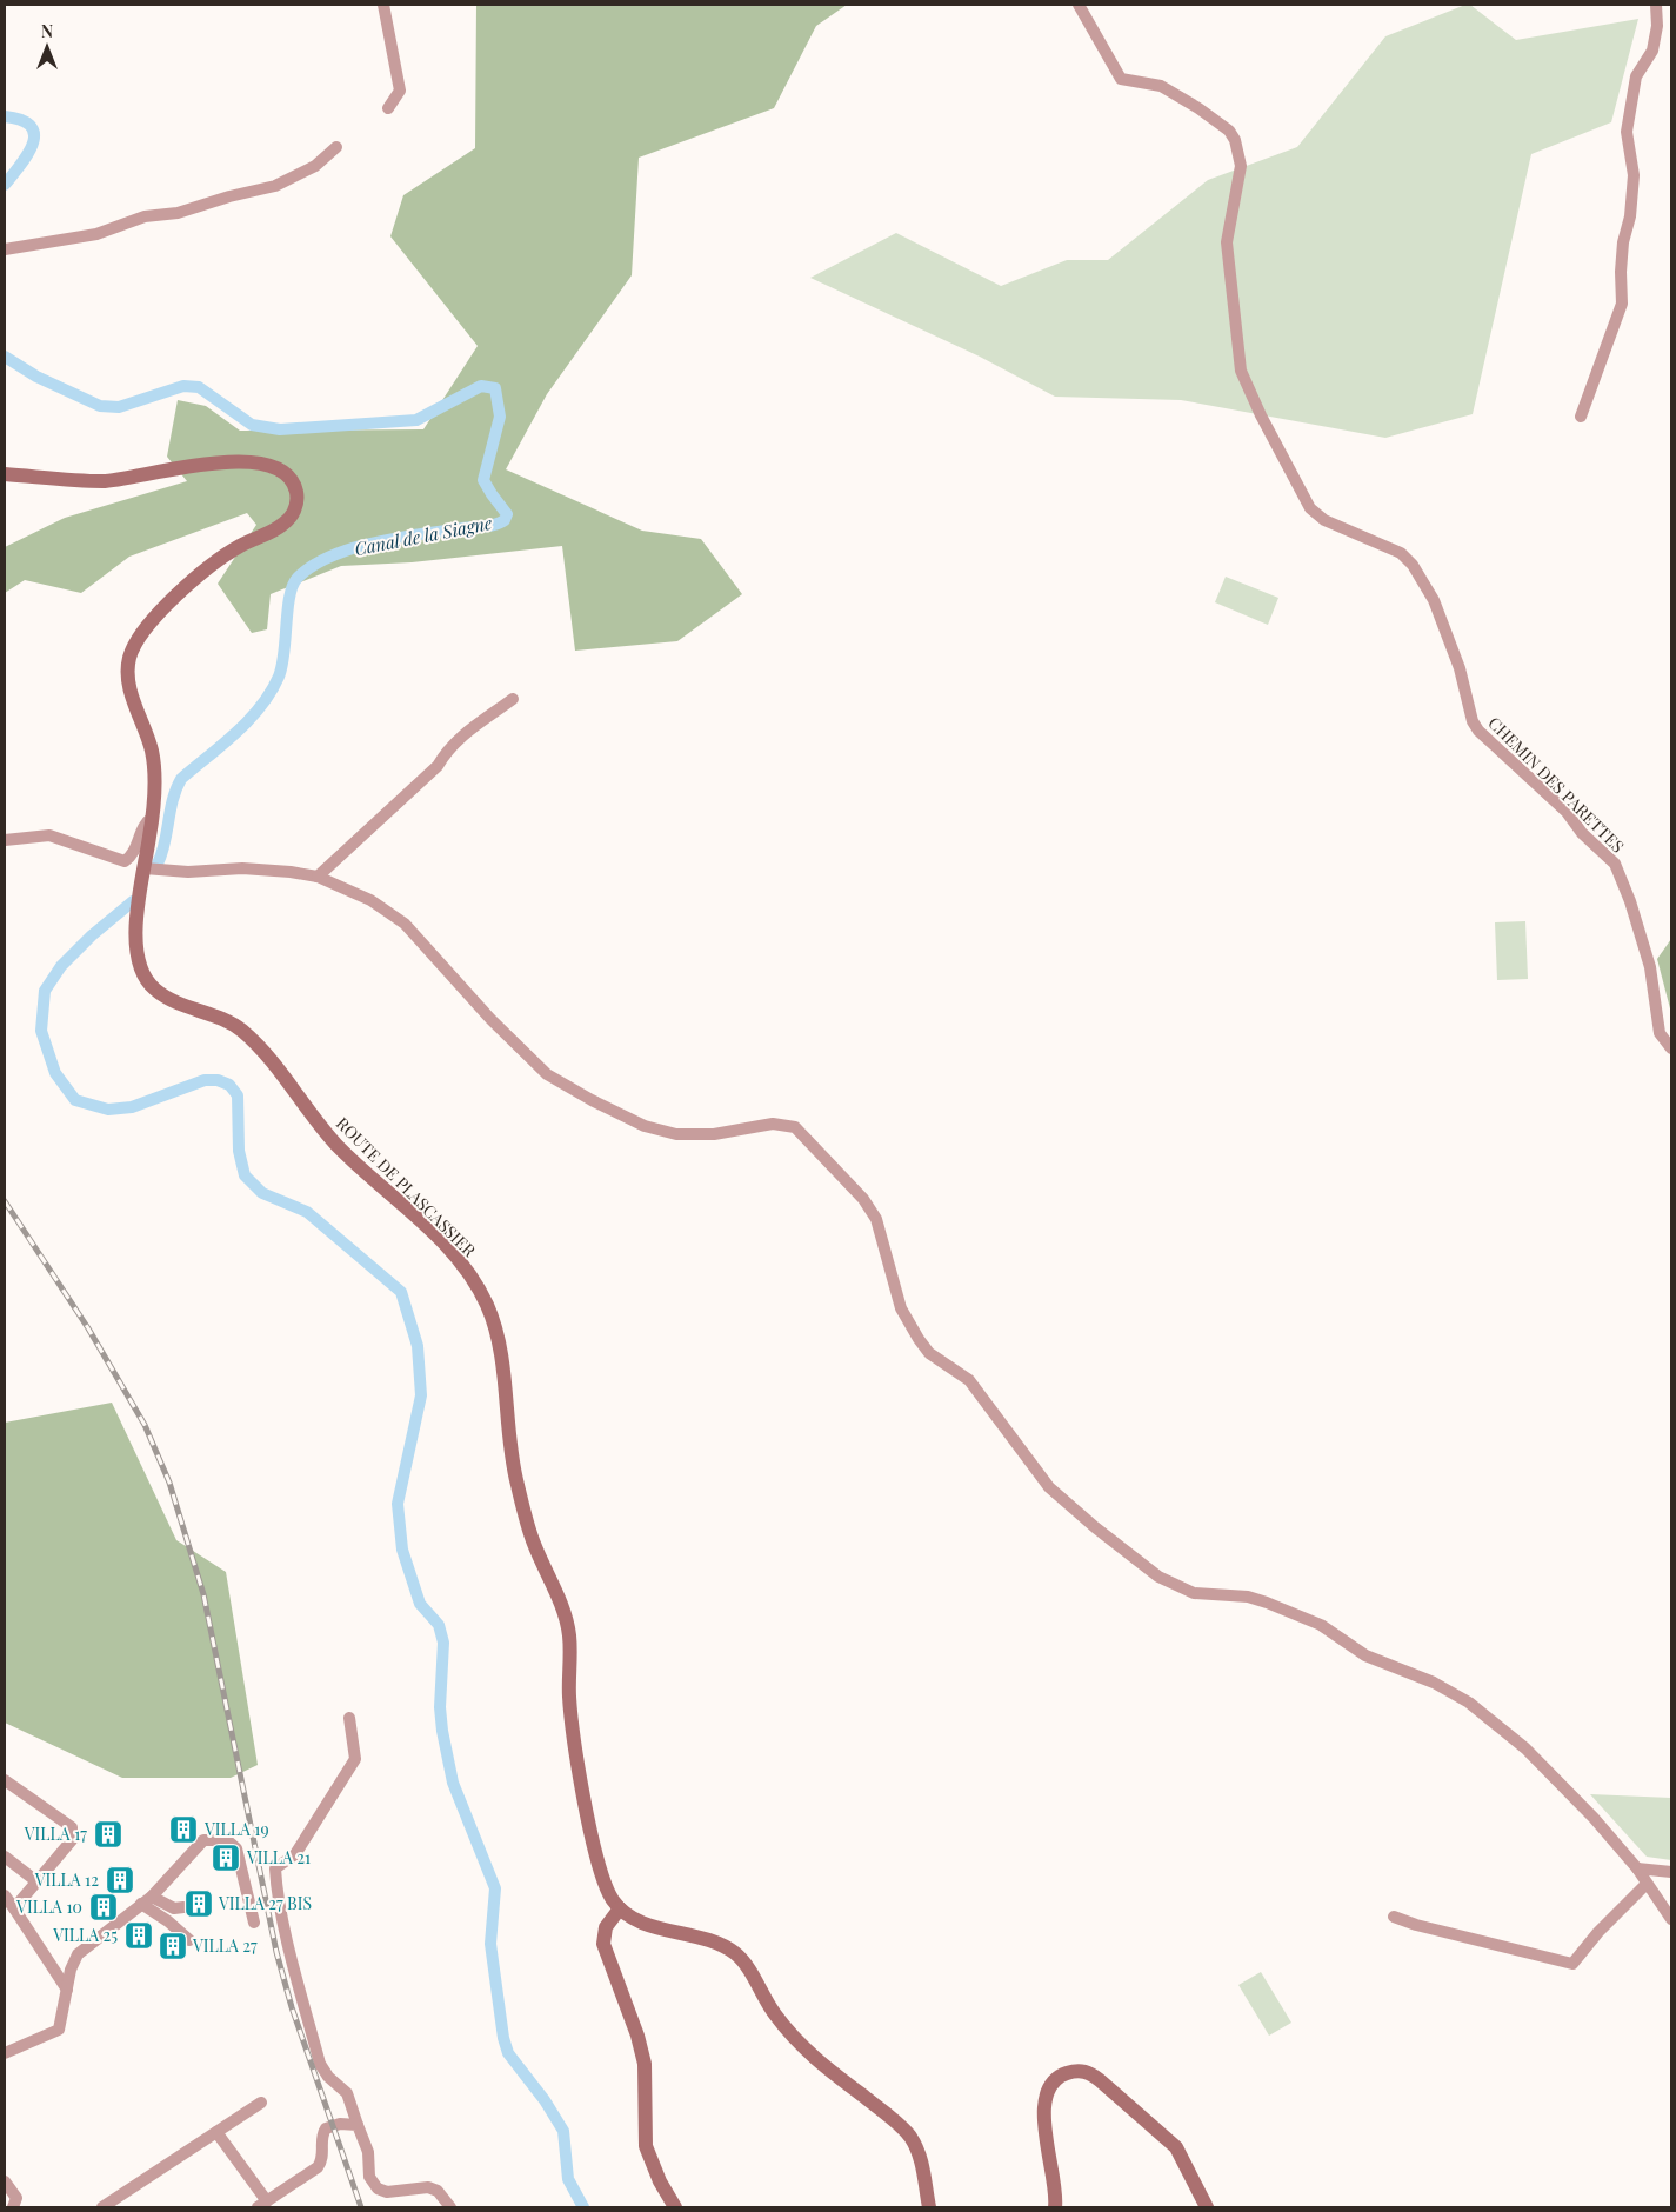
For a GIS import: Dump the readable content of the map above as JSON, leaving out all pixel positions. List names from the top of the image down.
{
  "streets": {
    "street": ["CHEMIN DES PARETTES", "ROUTE DE PLASCASSIER"]
  },
  "water": ["Canal de la Siagne"],
  "places": {
    "building": [
      "VILLA 19",
      "VILLA 17",
      "VILLA 21",
      "VILLA 12",
      "VILLA 27 BIS",
      "VILLA 10",
      "VILLA 25",
      "VILLA 27"
    ]
  },
  "north": "top"
}
